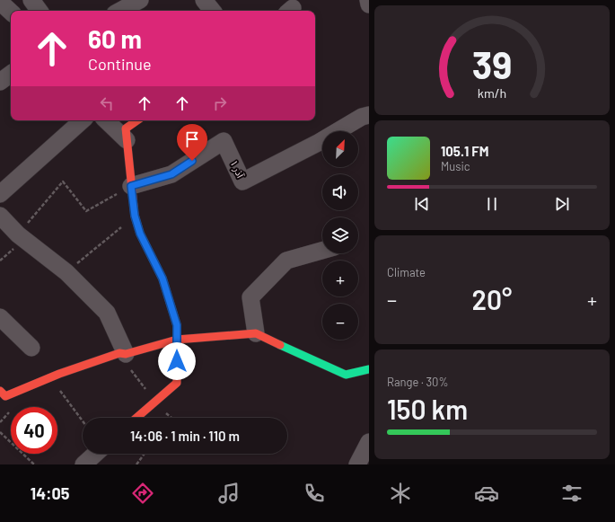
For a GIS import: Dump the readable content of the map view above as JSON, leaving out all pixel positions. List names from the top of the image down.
{
  "streets": {
    "street": ["آذر ۱"]
  },
  "north": "top right",
  "page": {
    "turn": ["60 m", "Continue"],
    "map_buttons": ["+", "−"],
    "song": ["105.1 FM", "Music"],
    "tile": [
      "Climate",
      ["Range · 30%", "150 km"]
    ],
    "heat": ["−", "20°", "+"],
    "limit": "40",
    "trip": "14:06 · 1 min · 110 m",
    "tabs": "14:05",
    "gauge": ["39", "km/h"]
  }
}
